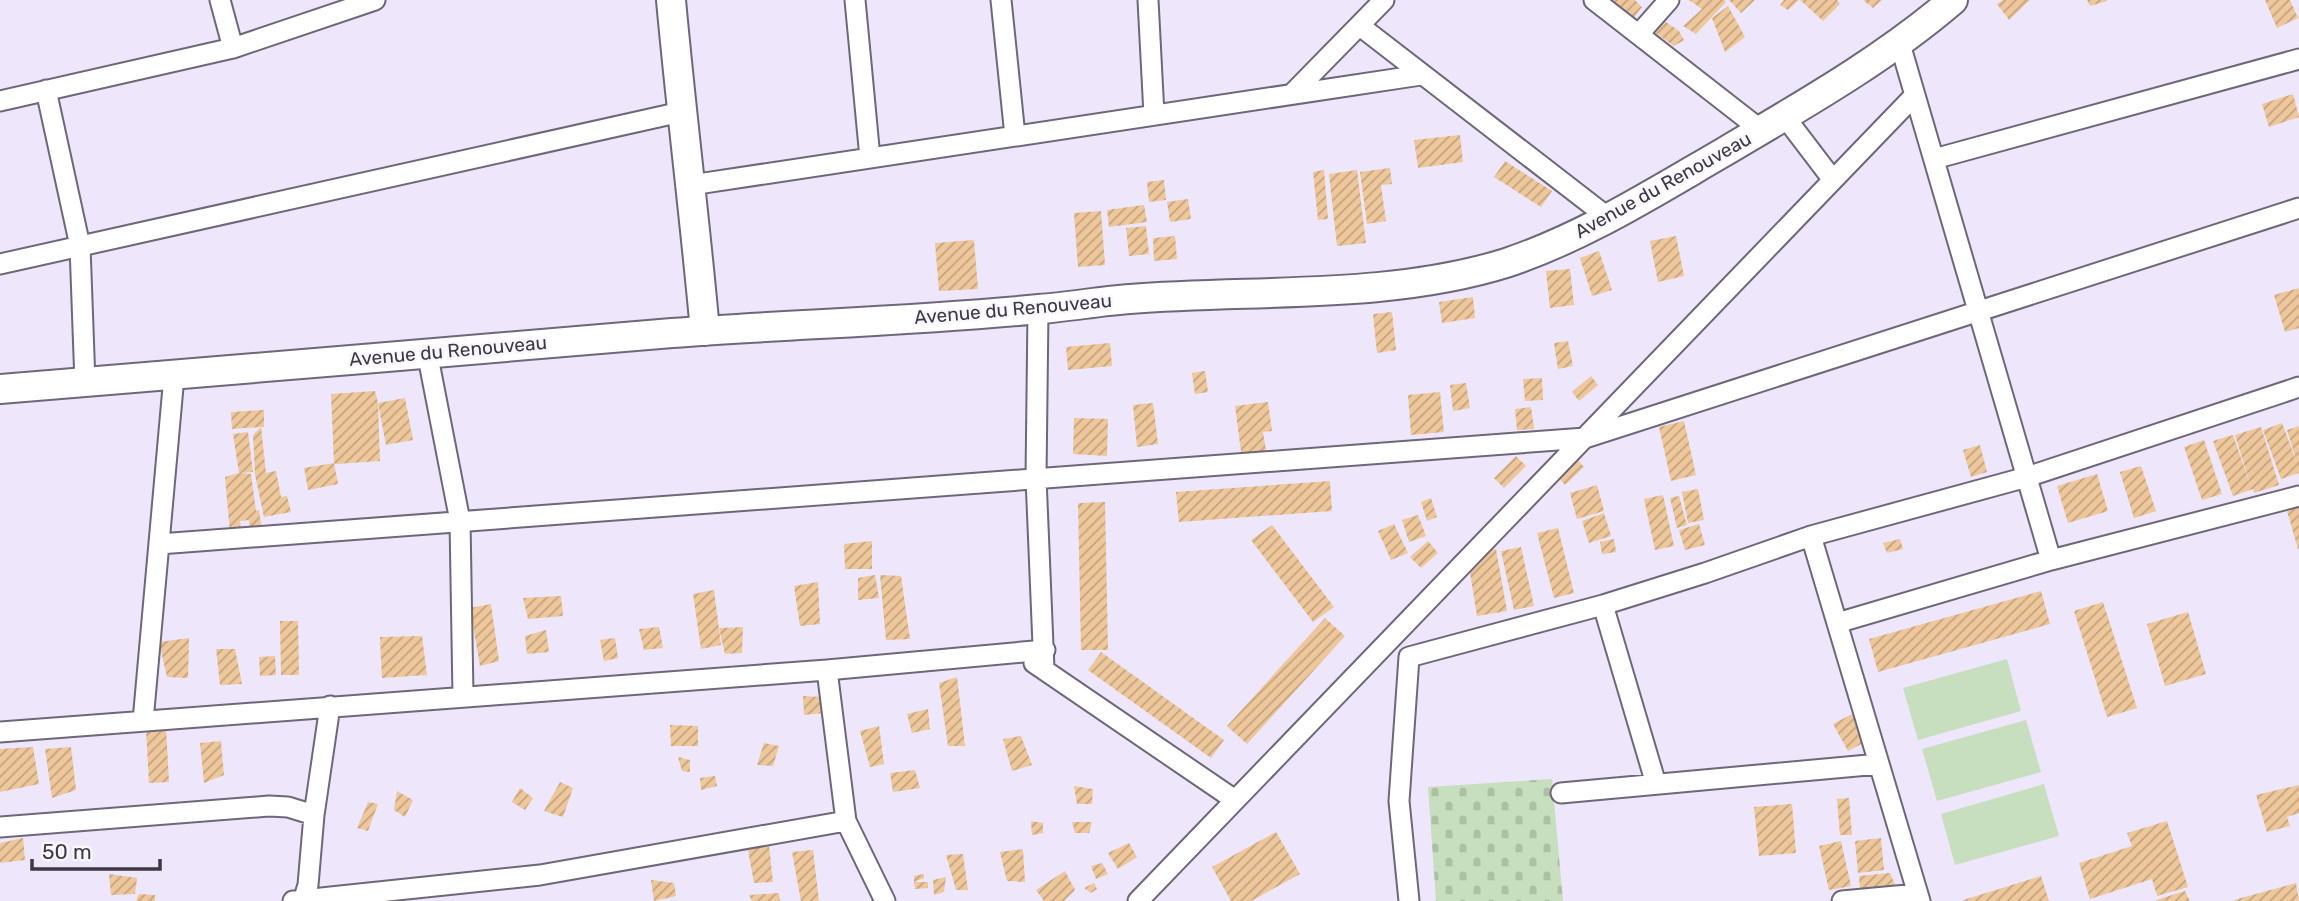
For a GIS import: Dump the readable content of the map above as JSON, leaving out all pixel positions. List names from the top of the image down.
{
  "streets": {
    "main road": ["Avenue du Renouveau"]
  },
  "scale_bar": "50 m"
}
